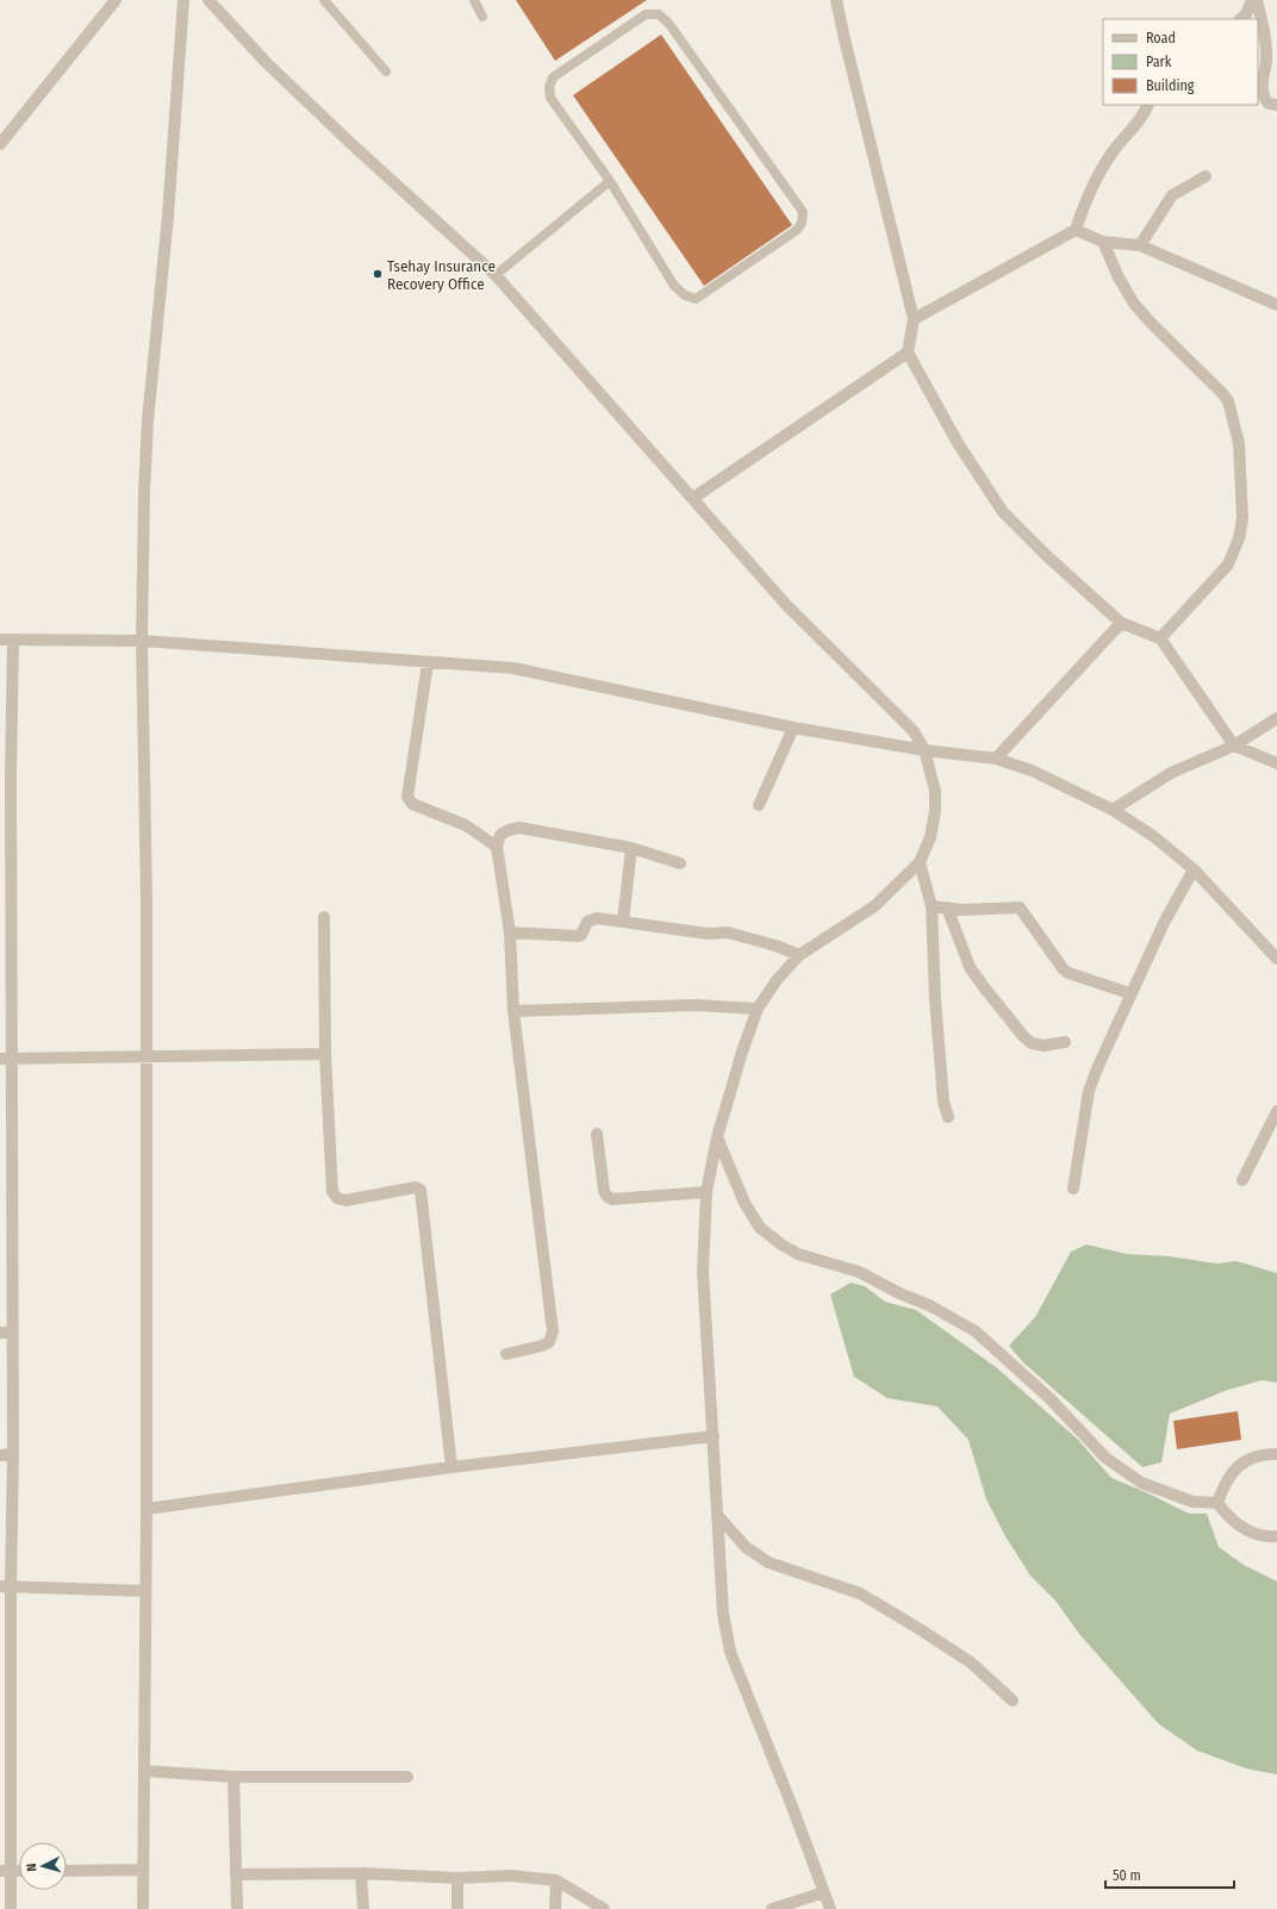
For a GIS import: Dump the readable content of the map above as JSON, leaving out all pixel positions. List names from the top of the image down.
{
  "places": ["Tsehay Insurance Recovery Office"],
  "legend": ["Road", "Park", "Building"],
  "scale_bar": "50 m",
  "north": "left"
}
